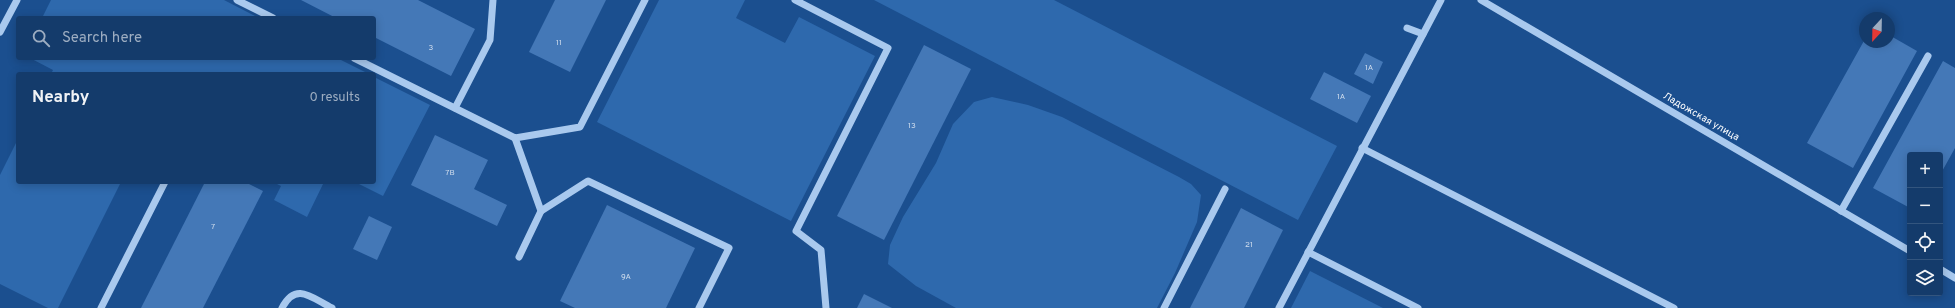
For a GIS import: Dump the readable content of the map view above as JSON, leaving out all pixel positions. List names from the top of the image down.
{
  "streets": {
    "street": ["Ладожская улица"]
  },
  "house_numbers": [
    "11",
    "3",
    "1А",
    "1А",
    "13",
    "7В",
    "7",
    "21",
    "9А"
  ],
  "north": "bottom",
  "page": {
    "search": "Search here",
    "heading": ["Nearby", "0 results"],
    "map_buttons": ["+", "−"]
  }
}
